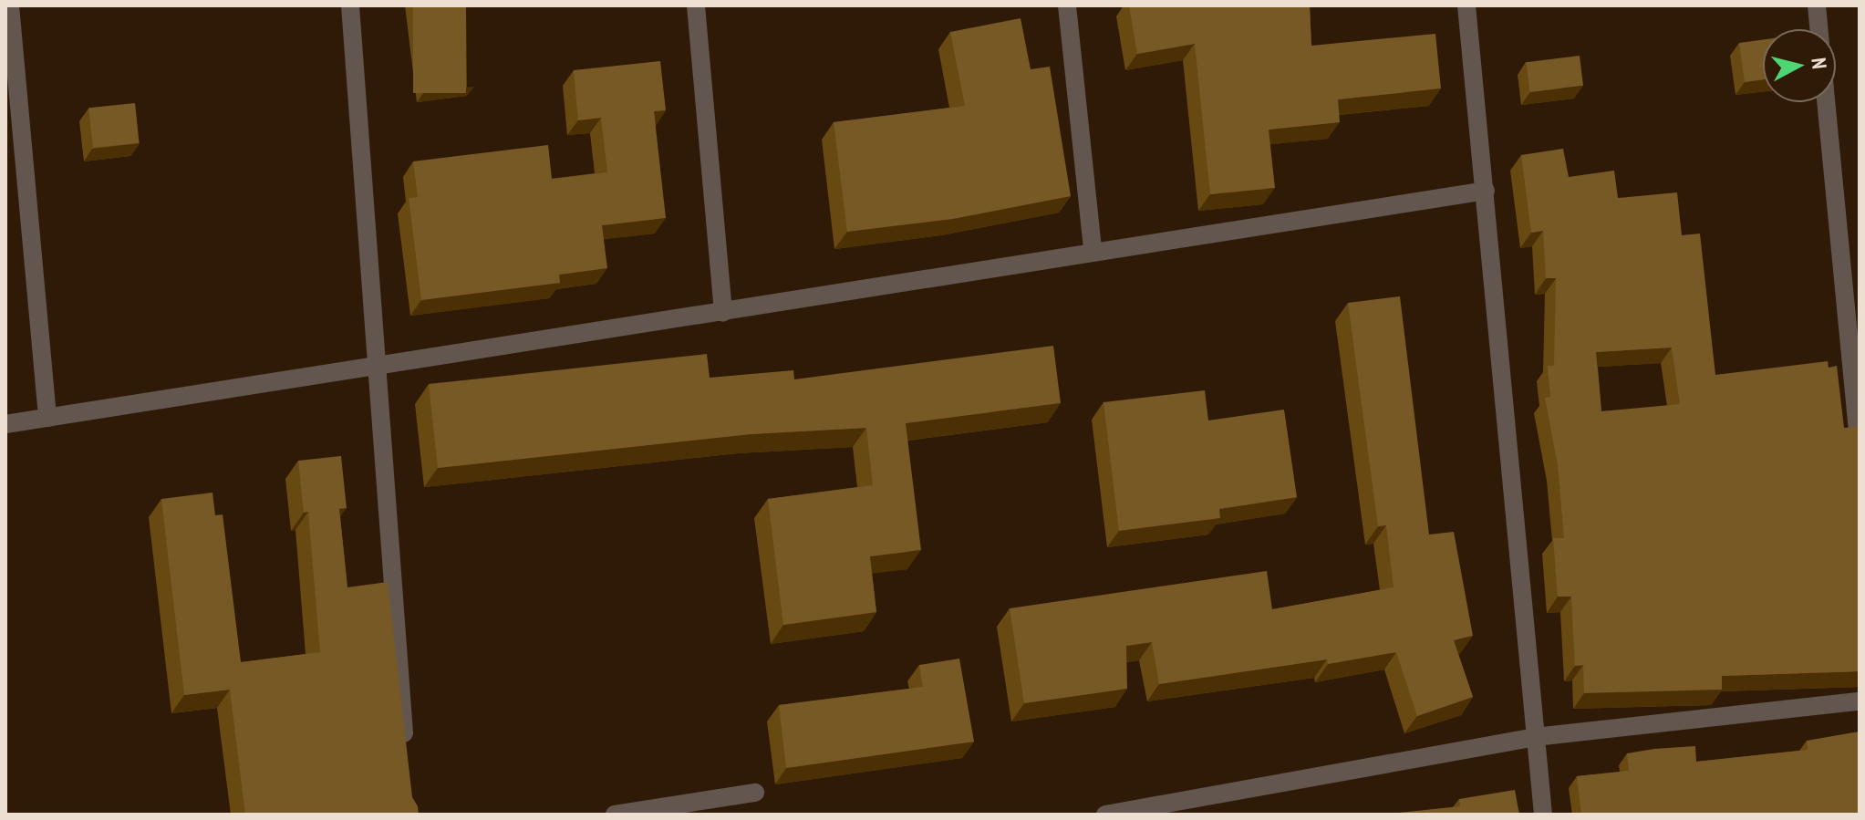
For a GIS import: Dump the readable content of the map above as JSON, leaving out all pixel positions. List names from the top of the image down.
{
  "north": "right"
}
